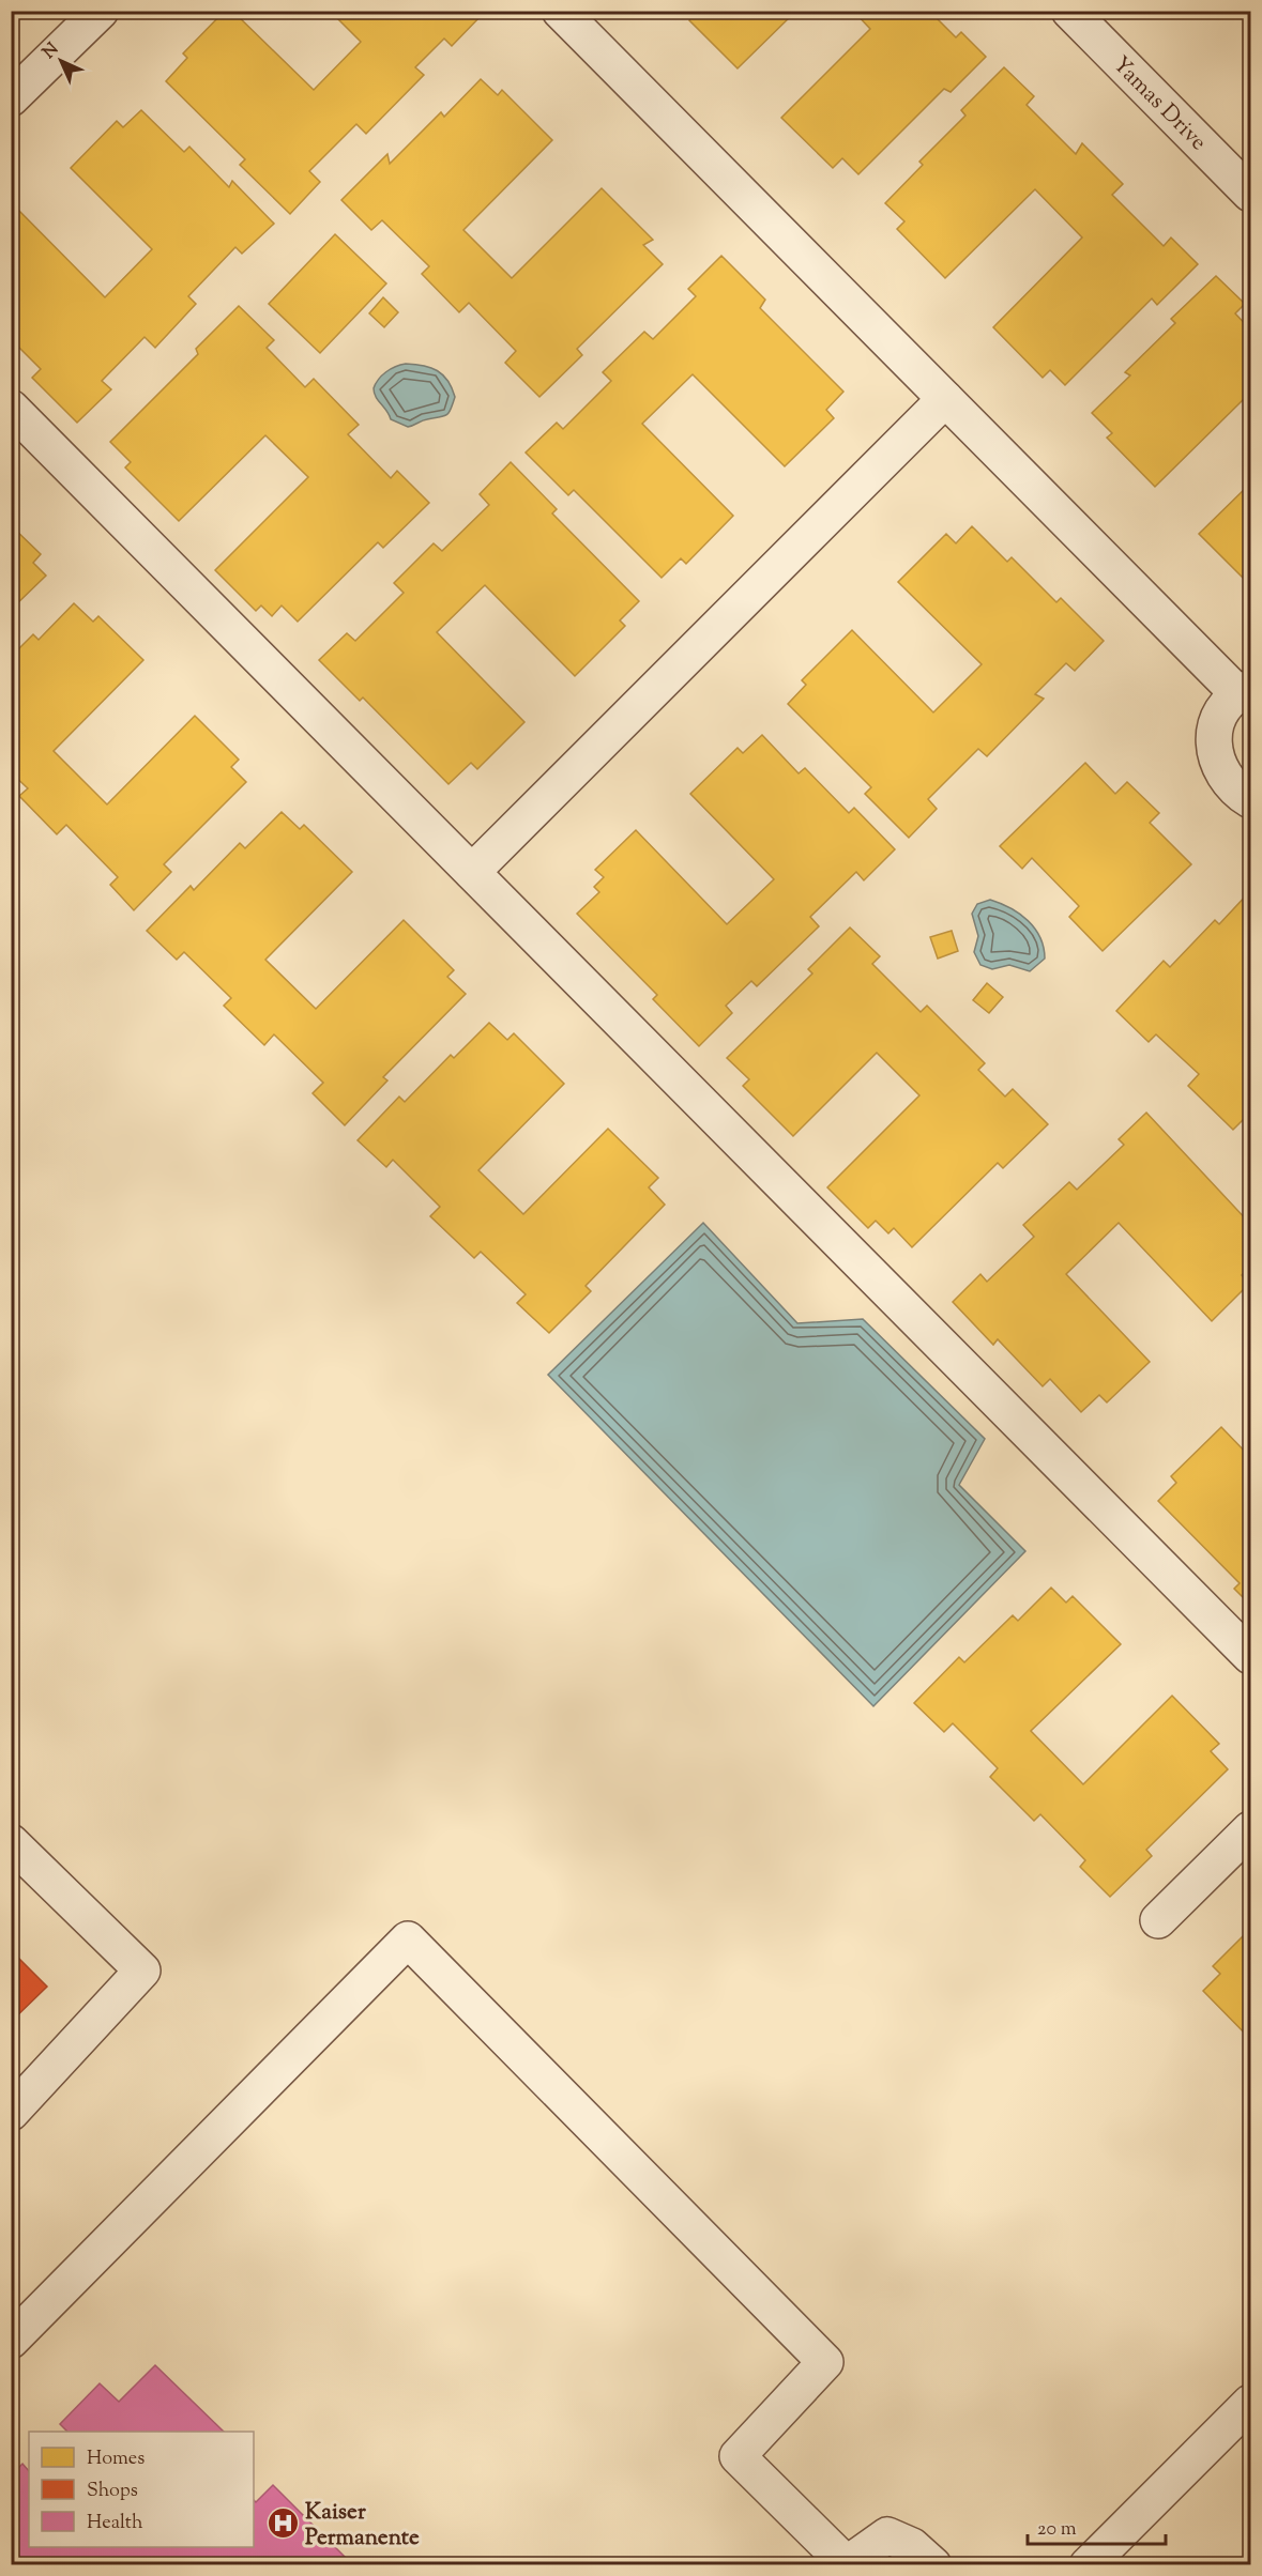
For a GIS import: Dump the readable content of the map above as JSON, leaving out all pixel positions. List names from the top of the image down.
{
  "streets": {
    "street": ["Yamas Drive"]
  },
  "places": {
    "hospital": ["Kaiser Permanente"]
  },
  "legend": ["Homes", "Shops", "Health"],
  "scale_bar": "20 m",
  "north": "top left"
}
